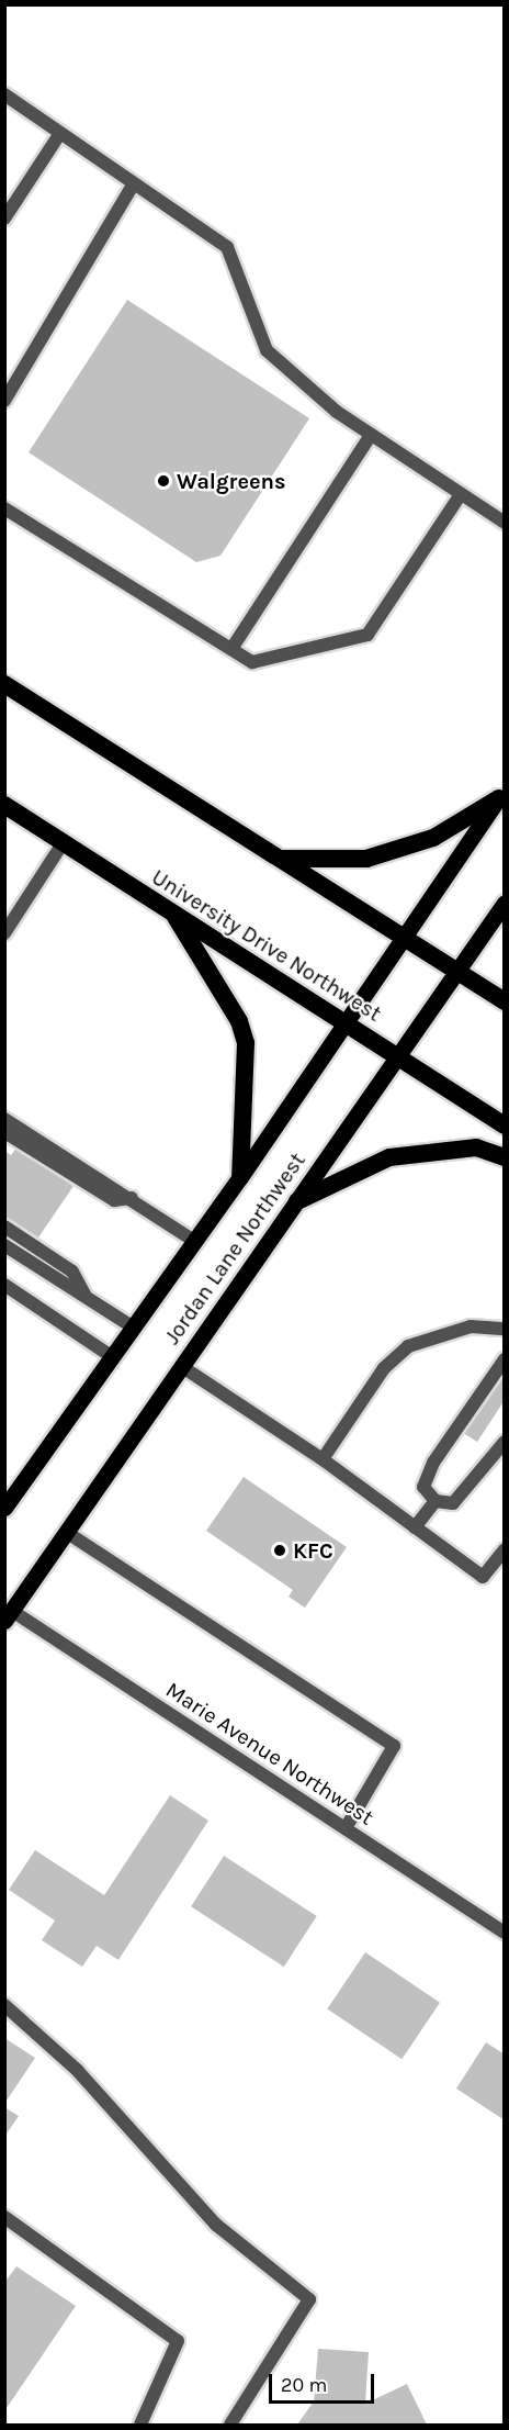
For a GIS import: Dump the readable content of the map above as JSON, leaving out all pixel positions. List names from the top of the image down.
{
  "streets": {
    "highway": ["University Drive Northwest"],
    "main road": ["Jordan Lane Northwest"],
    "street": ["Marie Avenue Northwest"]
  },
  "crossings": [
    ["University Drive Northwest", "Jordan Lane Northwest"],
    ["Jordan Lane Northwest", "Marie Avenue Northwest"]
  ],
  "places": ["Walgreens", "KFC"],
  "scale_bar": "20 m"
}
